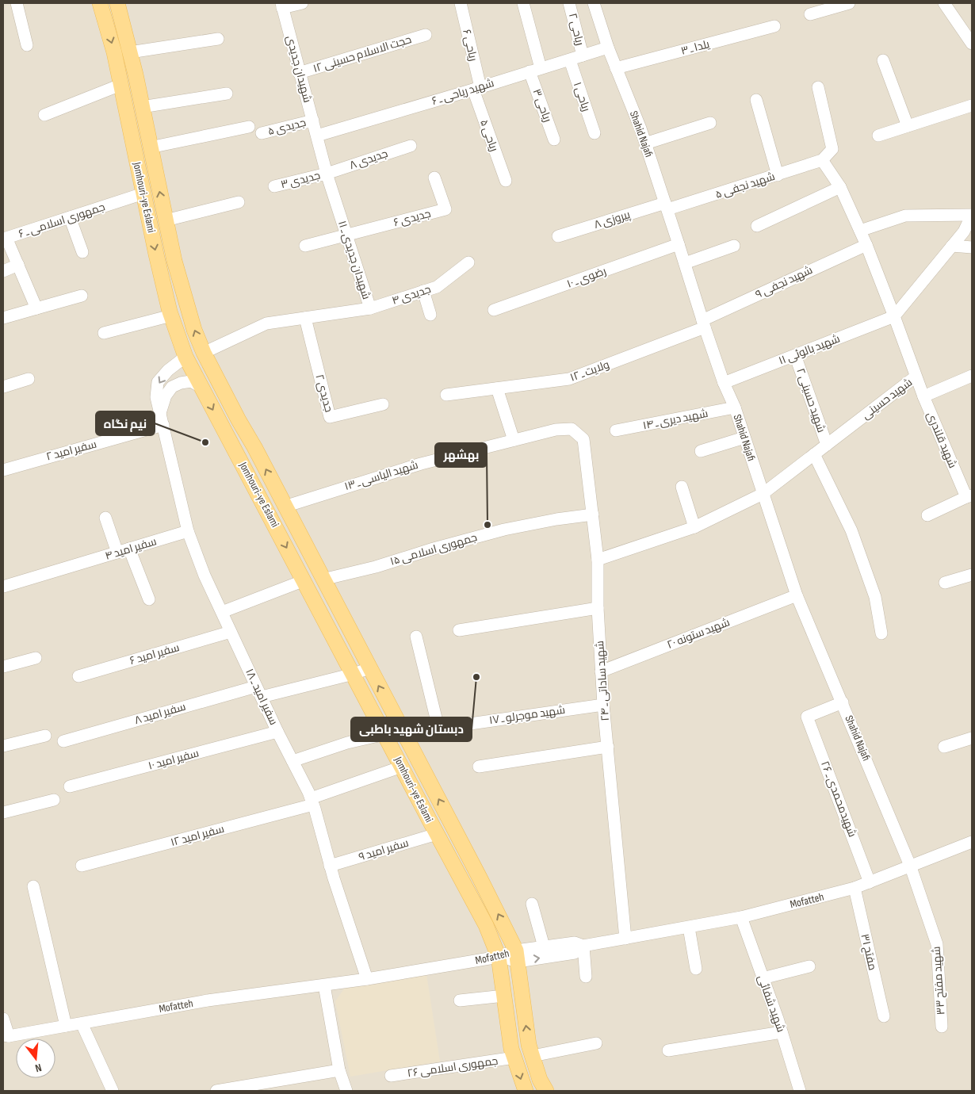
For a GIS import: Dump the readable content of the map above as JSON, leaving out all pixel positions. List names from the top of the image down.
{
  "streets": {
    "main road": ["Jomhouri-ye Eslami"],
    "street": [
      "ریاحی ۲",
      "ریاحی ۶",
      "یلدا ـ ۳",
      "حجت الاسلام حسینی ۱۲",
      "شهیدان جدیدی",
      "شهید ریاحی ـ ۶",
      "ریاحی ۱",
      "ریاحی ۳",
      "جدیدی ۵",
      "Shahid Najafi",
      "ریاحی ۵",
      "جدیدی ۸",
      "جدیدی ۳",
      "شهید نجفی ۵",
      "جدیدی ۶",
      "پیروزی ۸",
      "جمهوری اسلامی ـ ۶",
      "شهیدان جدیدی ـ ۱۱",
      "رضوی ـ ۱۰",
      "شهید نجفی ۹",
      "جدیدی ۴",
      "شهید بالوئی ۱۱",
      "ولایت ـ ۱۲",
      "جدیدی ۲",
      "شهید حسینی",
      "شهید حسینی ۲",
      "شهید دیری ـ ۱۴",
      "شهید قلندری",
      "سفیر امید ۲",
      "شهید الیاسی ـ ۱۳",
      "سفیر امید ۴",
      "جمهوری اسلامی ۱۵",
      "شهید ستونه ۲۰",
      "سفیر امید ۶",
      "شهید ساداتی ـ ۲۴",
      "سفیر امید ـ ۱۸",
      "سفیر امید ۸",
      "شهید موجرلو ـ ۱۷",
      "سفیر امید ۱۰",
      "شهیدمحمدی ـ ۲۶",
      "سفیر امید ۱۲",
      "سفیر امید ۹",
      "Mofatteh",
      "مفتح ۳۱",
      "شهید مفتح ۳۳",
      "شهید شفائی",
      "جمهوری اسلامی ۲۶"
    ]
  },
  "crossings": [
    ["ریاحی ۲", "شهید ریاحی ـ ۶"],
    ["ریاحی ۶", "شهید ریاحی ـ ۶"],
    ["ریاحی ۶", "ریاحی ۵"],
    ["یلدا ـ ۳", "Shahid Najafi"],
    ["حجت الاسلام حسینی ۱۲", "شهیدان جدیدی"],
    ["شهیدان جدیدی", "شهید ریاحی ـ ۶"],
    ["شهیدان جدیدی", "جدیدی ۵"],
    ["شهیدان جدیدی", "شهیدان جدیدی ـ ۱۱"],
    ["شهید ریاحی ـ ۶", "ریاحی ۱"],
    ["شهید ریاحی ـ ۶", "ریاحی ۳"],
    ["شهید ریاحی ـ ۶", "Shahid Najafi"],
    ["شهید ریاحی ـ ۶", "ریاحی ۵"],
    ["شهید ریاحی ـ ۶", "شهیدان جدیدی ـ ۱۱"],
    ["Shahid Najafi", "شهید نجفی ۵"],
    ["Shahid Najafi", "پیروزی ۸"],
    ["Shahid Najafi", "رضوی ـ ۱۰"],
    ["Shahid Najafi", "شهید نجفی ۹"],
    ["Shahid Najafi", "شهید بالوئی ۱۱"],
    ["Shahid Najafi", "ولایت ـ ۱۲"],
    ["Shahid Najafi", "شهید حسینی"],
    ["Shahid Najafi", "شهید دیری ـ ۱۴"],
    ["Shahid Najafi", "شهید ستونه ۲۰"],
    ["Shahid Najafi", "شهیدمحمدی ـ ۲۶"],
    ["Shahid Najafi", "Mofatteh"],
    ["Shahid Najafi", "شهید مفتح ۳۳"],
    ["جدیدی ۸", "جدیدی ۳"],
    ["جدیدی ۸", "شهیدان جدیدی ـ ۱۱"],
    ["جدیدی ۳", "شهیدان جدیدی ـ ۱۱"],
    ["شهید نجفی ۵", "پیروزی ۸"],
    ["شهید نجفی ۵", "شهید حسینی"],
    ["Jomhouri-ye Eslami", "جمهوری اسلامی ـ ۶"],
    ["Jomhouri-ye Eslami", "شهیدان جدیدی ـ ۱۱"],
    ["Jomhouri-ye Eslami", "شهید الیاسی ـ ۱۳"],
    ["Jomhouri-ye Eslami", "جمهوری اسلامی ۱۵"],
    ["Jomhouri-ye Eslami", "سفیر امید ـ ۱۸"],
    ["Jomhouri-ye Eslami", "سفیر امید ۸"],
    ["Jomhouri-ye Eslami", "شهید موجرلو ـ ۱۷"],
    ["Jomhouri-ye Eslami", "سفیر امید ۱۲"],
    ["Jomhouri-ye Eslami", "سفیر امید ۹"],
    ["Jomhouri-ye Eslami", "Mofatteh"],
    ["Jomhouri-ye Eslami", "جمهوری اسلامی ۲۶"],
    ["جدیدی ۶", "شهیدان جدیدی ـ ۱۱"],
    ["شهیدان جدیدی ـ ۱۱", "جدیدی ۴"],
    ["شهیدان جدیدی ـ ۱۱", "جدیدی ۲"],
    ["شهید نجفی ۹", "ولایت ـ ۱۲"],
    ["شهید نجفی ۹", "شهید حسینی"],
    ["شهید بالوئی ۱۱", "شهید حسینی"],
    ["شهید بالوئی ۱۱", "شهید حسینی ۲"],
    ["شهید حسینی", "شهید حسینی ۲"],
    ["شهید حسینی", "شهید قلندری"],
    ["شهید حسینی", "شهید ساداتی ـ ۲۴"],
    ["سفیر امید ۲", "سفیر امید ـ ۱۸"],
    ["شهید الیاسی ـ ۱۳", "شهید ساداتی ـ ۲۴"],
    ["سفیر امید ۴", "سفیر امید ـ ۱۸"],
    ["جمهوری اسلامی ۱۵", "شهید ساداتی ـ ۲۴"],
    ["شهید ستونه ۲۰", "شهید ساداتی ـ ۲۴"],
    ["سفیر امید ۶", "سفیر امید ـ ۱۸"],
    ["شهید ساداتی ـ ۲۴", "شهید موجرلو ـ ۱۷"],
    ["شهید ساداتی ـ ۲۴", "Mofatteh"],
    ["سفیر امید ـ ۱۸", "سفیر امید ۸"],
    ["سفیر امید ـ ۱۸", "سفیر امید ۱۰"],
    ["سفیر امید ـ ۱۸", "سفیر امید ۱۲"],
    ["سفیر امید ـ ۱۸", "سفیر امید ۹"],
    ["سفیر امید ـ ۱۸", "Mofatteh"],
    ["شهیدمحمدی ـ ۲۶", "Mofatteh"],
    ["Mofatteh", "مفتح ۳۱"],
    ["Mofatteh", "شهید مفتح ۳۳"],
    ["Mofatteh", "شهید شفائی"]
  ],
  "places": ["نیم نگاه", "بهشهر", "دبستان شهید باطبی"],
  "north": "bottom"
}
